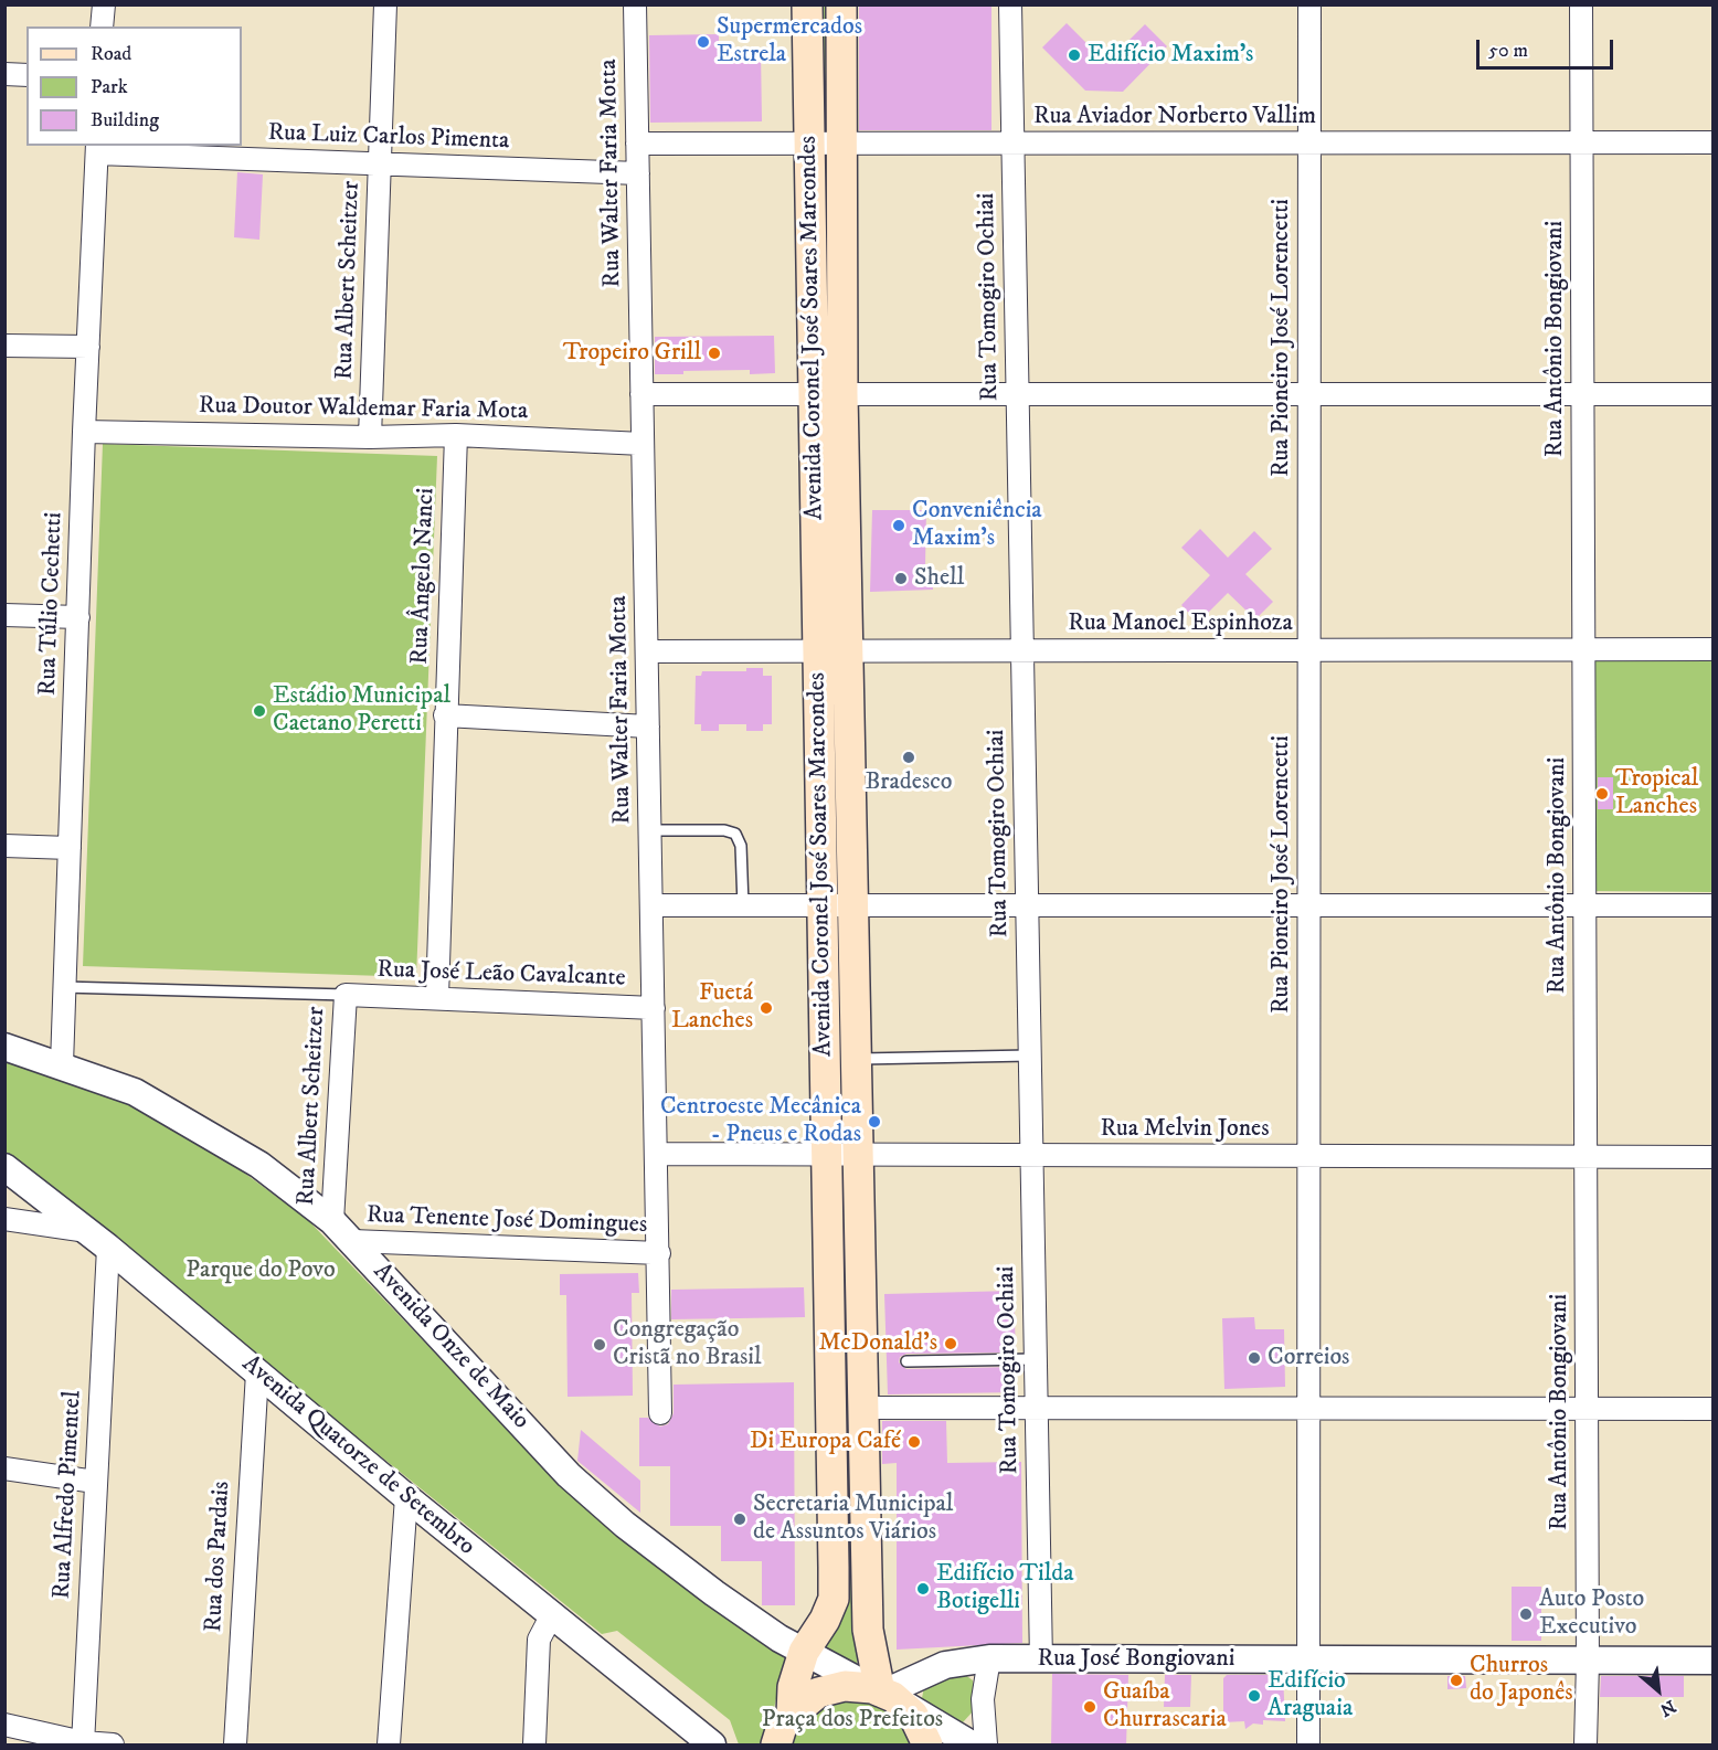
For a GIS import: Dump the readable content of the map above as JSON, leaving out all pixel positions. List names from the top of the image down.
{
  "streets": {
    "main road": ["Avenida Coronel José Soares Marcondes"],
    "street": [
      "Rua Aviador Norberto Vallim",
      "Rua Luiz Carlos Pimenta",
      "Rua Walter Faria Motta",
      "Rua Albert Scheitzer",
      "Rua Tomogiro Ochiai",
      "Rua Pioneiro José Lorencetti",
      "Rua Antônio Bongiovani",
      "Rua Doutor Waldemar Faria Mota",
      "Rua Ângelo Nanci",
      "Rua Túlio Cechetti",
      "Rua Manoel Espinhoza",
      "Rua José Leão Cavalcante",
      "Rua Melvin Jones",
      "Rua Tenente José Domingues",
      "Avenida Onze de Maio",
      "Avenida Quatorze de Setembro",
      "Rua Alfredo Pimentel",
      "Rua dos Pardais",
      "Rua José Bongiovani"
    ]
  },
  "crossings": [
    ["Rua Aviador Norberto Vallim", "Rua Walter Faria Motta"],
    ["Rua Aviador Norberto Vallim", "Rua Tomogiro Ochiai"],
    ["Rua Aviador Norberto Vallim", "Avenida Coronel José Soares Marcondes"],
    ["Rua Aviador Norberto Vallim", "Rua Pioneiro José Lorencetti"],
    ["Rua Aviador Norberto Vallim", "Rua Antônio Bongiovani"],
    ["Rua Luiz Carlos Pimenta", "Rua Walter Faria Motta"],
    ["Rua Luiz Carlos Pimenta", "Rua Albert Scheitzer"],
    ["Rua Luiz Carlos Pimenta", "Rua Túlio Cechetti"],
    ["Rua Walter Faria Motta", "Rua Doutor Waldemar Faria Mota"],
    ["Rua Walter Faria Motta", "Rua Manoel Espinhoza"],
    ["Rua Walter Faria Motta", "Rua José Leão Cavalcante"],
    ["Rua Walter Faria Motta", "Rua Melvin Jones"],
    ["Rua Walter Faria Motta", "Rua Tenente José Domingues"],
    ["Rua Albert Scheitzer", "Rua Doutor Waldemar Faria Mota"],
    ["Rua Albert Scheitzer", "Rua José Leão Cavalcante"],
    ["Rua Albert Scheitzer", "Avenida Onze de Maio"],
    ["Rua Tomogiro Ochiai", "Rua Manoel Espinhoza"],
    ["Rua Tomogiro Ochiai", "Rua Melvin Jones"],
    ["Rua Tomogiro Ochiai", "Rua José Bongiovani"],
    ["Avenida Coronel José Soares Marcondes", "Rua Manoel Espinhoza"],
    ["Avenida Coronel José Soares Marcondes", "Rua Melvin Jones"],
    ["Avenida Coronel José Soares Marcondes", "Avenida Onze de Maio"],
    ["Avenida Coronel José Soares Marcondes", "Rua José Bongiovani"],
    ["Rua Pioneiro José Lorencetti", "Rua Manoel Espinhoza"],
    ["Rua Pioneiro José Lorencetti", "Rua Melvin Jones"],
    ["Rua Pioneiro José Lorencetti", "Rua José Bongiovani"],
    ["Rua Antônio Bongiovani", "Rua Manoel Espinhoza"],
    ["Rua Antônio Bongiovani", "Rua Melvin Jones"],
    ["Rua Antônio Bongiovani", "Rua José Bongiovani"],
    ["Rua Doutor Waldemar Faria Mota", "Rua Ângelo Nanci"],
    ["Rua Doutor Waldemar Faria Mota", "Rua Túlio Cechetti"],
    ["Rua Ângelo Nanci", "Rua José Leão Cavalcante"],
    ["Rua Túlio Cechetti", "Avenida Onze de Maio"],
    ["Rua Tenente José Domingues", "Avenida Onze de Maio"],
    ["Avenida Onze de Maio", "Rua José Bongiovani"],
    ["Avenida Quatorze de Setembro", "Rua Alfredo Pimentel"],
    ["Avenida Quatorze de Setembro", "Rua dos Pardais"]
  ],
  "parks": ["Parque do Povo", "Praça dos Prefeitos"],
  "places": [
    "Supermercados Estrela",
    "Edifício Maxim's",
    "Tropeiro Grill",
    "Conveniência Maxim's",
    "Shell",
    "Estádio Municipal Caetano Peretti",
    "Bradesco",
    "Tropical Lanches",
    "Fuetá Lanches",
    "Centroeste Mecânica - Pneus e Rodas",
    "McDonald's",
    "Congregação Cristã no Brasil",
    "Correios",
    "Di Europa Café",
    "Secretaria Municipal de Assuntos Viários",
    "Edifício Tilda Botigelli",
    "Auto Posto Executivo",
    "Churros do Japonês",
    "Edifício Araguaia",
    "Guaíba Churrascaria"
  ],
  "legend": ["Road", "Park", "Building"],
  "scale_bar": "50 m",
  "north": "bottom right"
}
